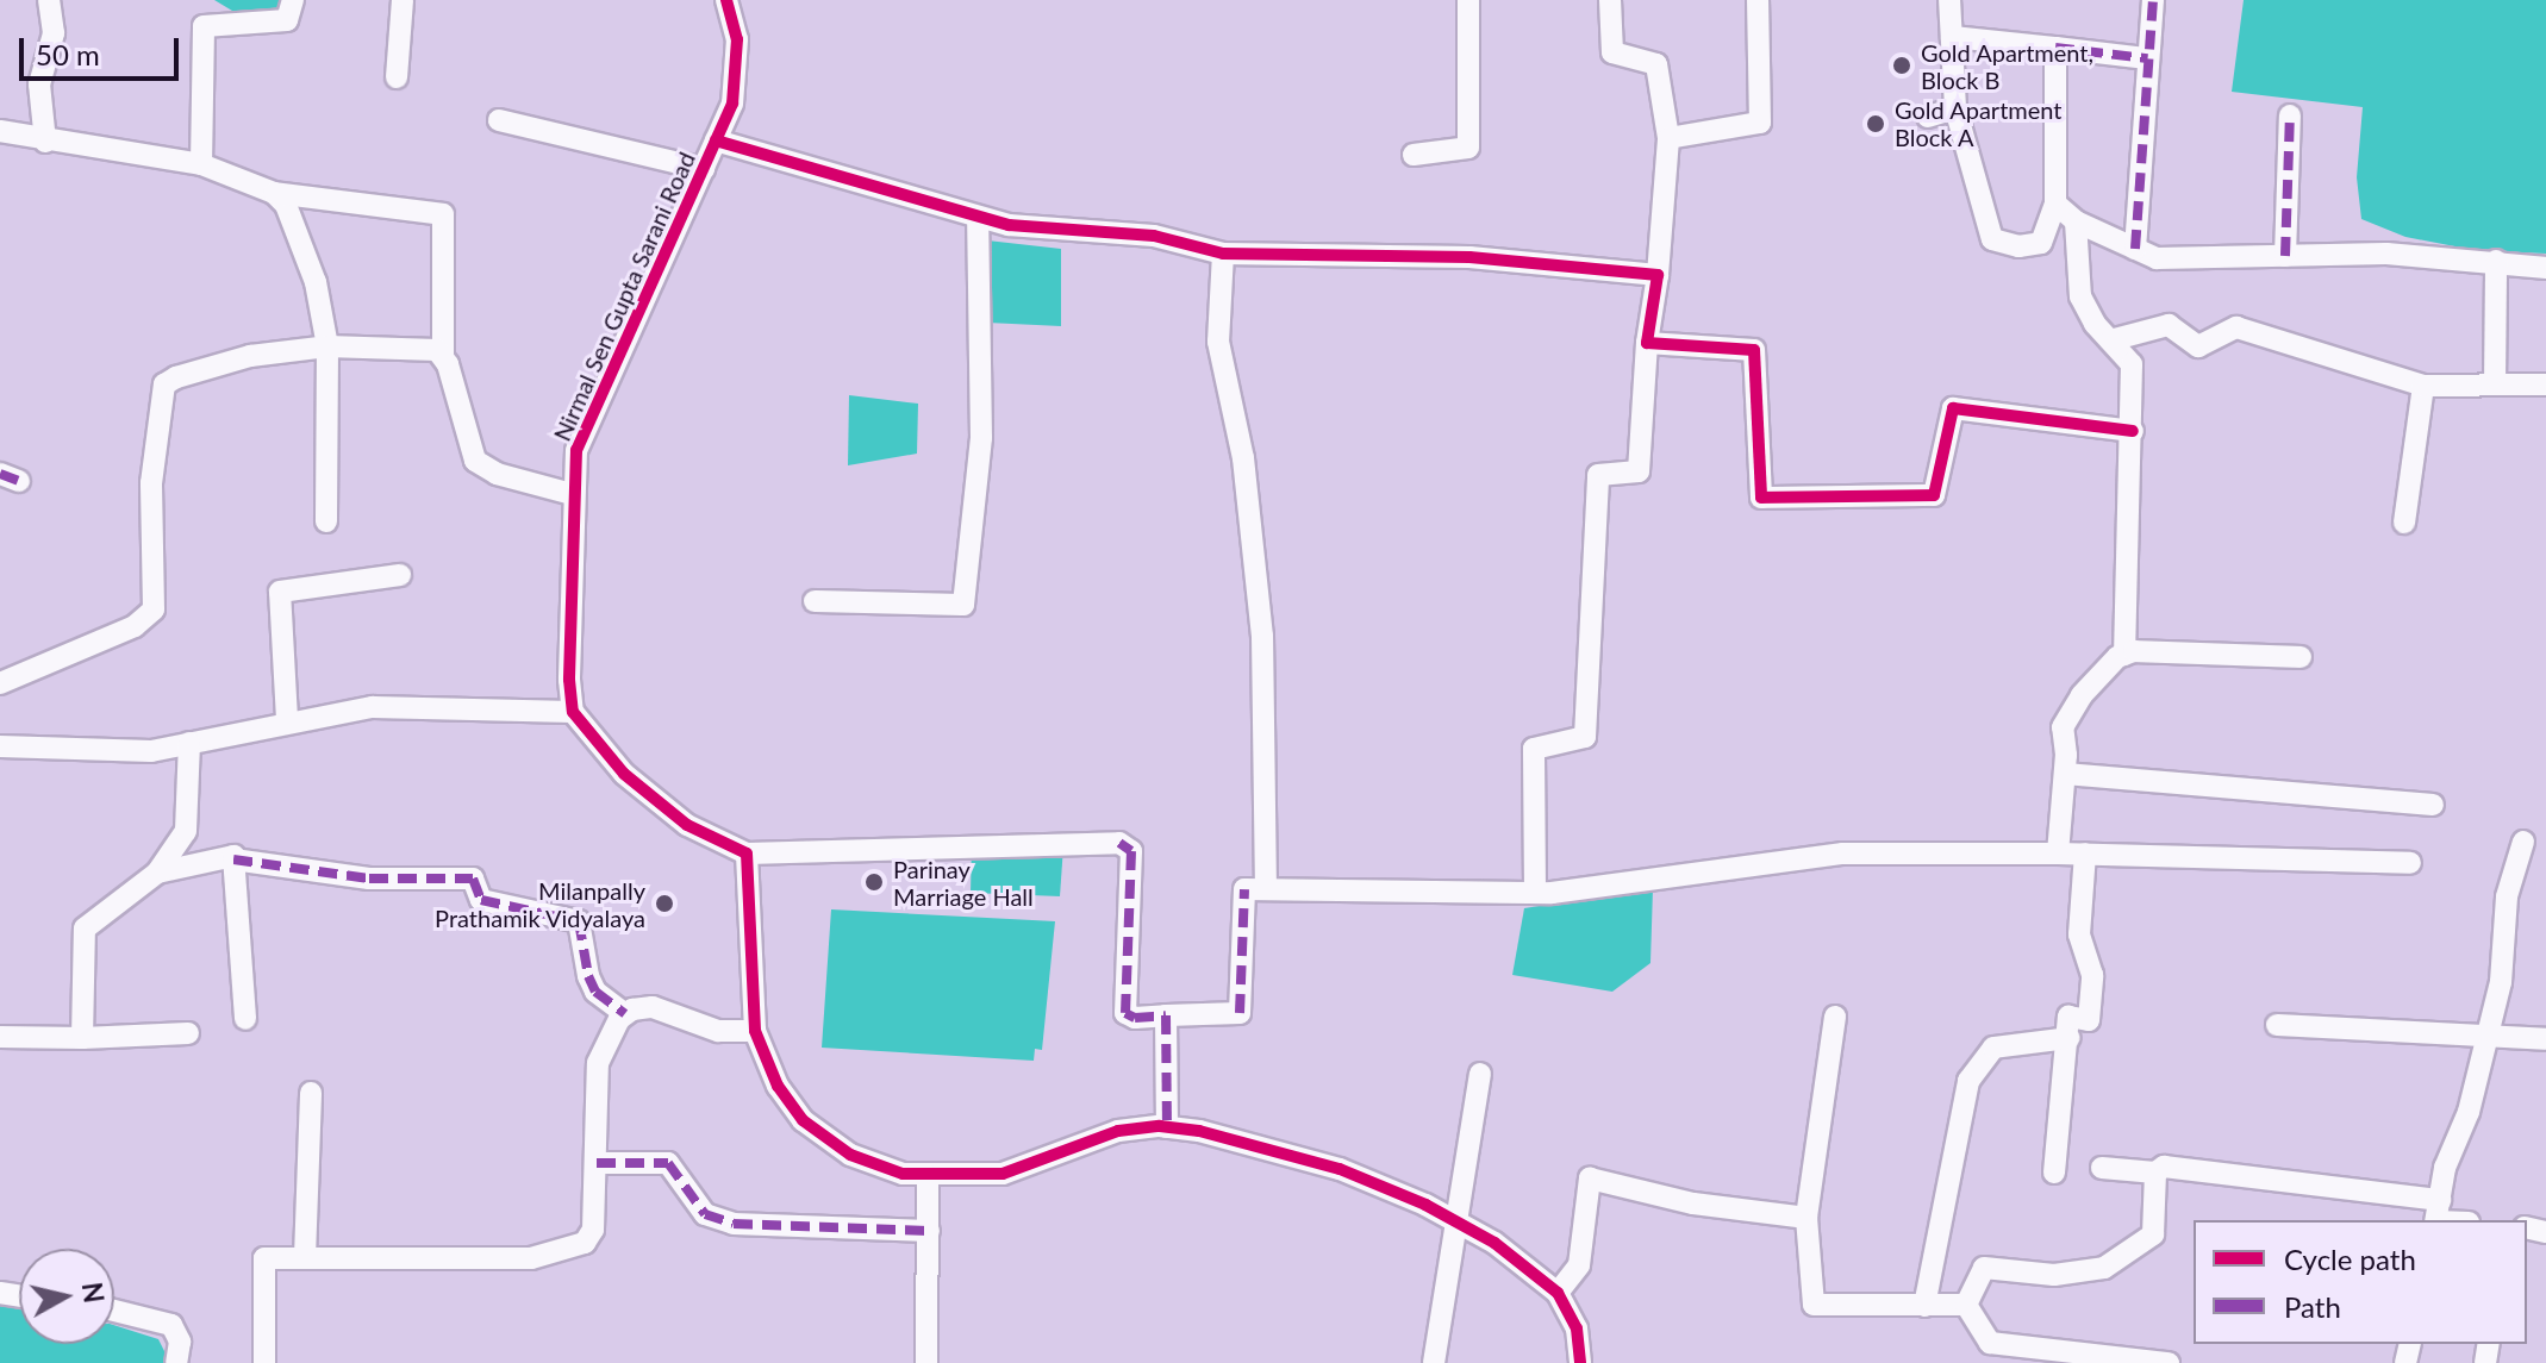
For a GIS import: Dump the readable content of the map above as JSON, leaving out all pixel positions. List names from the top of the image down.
{
  "streets": {
    "street": ["Nirmal Sen Gupta Sarani Road"]
  },
  "places": [
    "Gold Apartment, Block B",
    "Gold Apartment Block A",
    "Parinay Marriage Hall",
    "Milanpally Prathamik Vidyalaya"
  ],
  "legend": ["Cycle path", "Path"],
  "scale_bar": "50 m",
  "north": "right"
}
